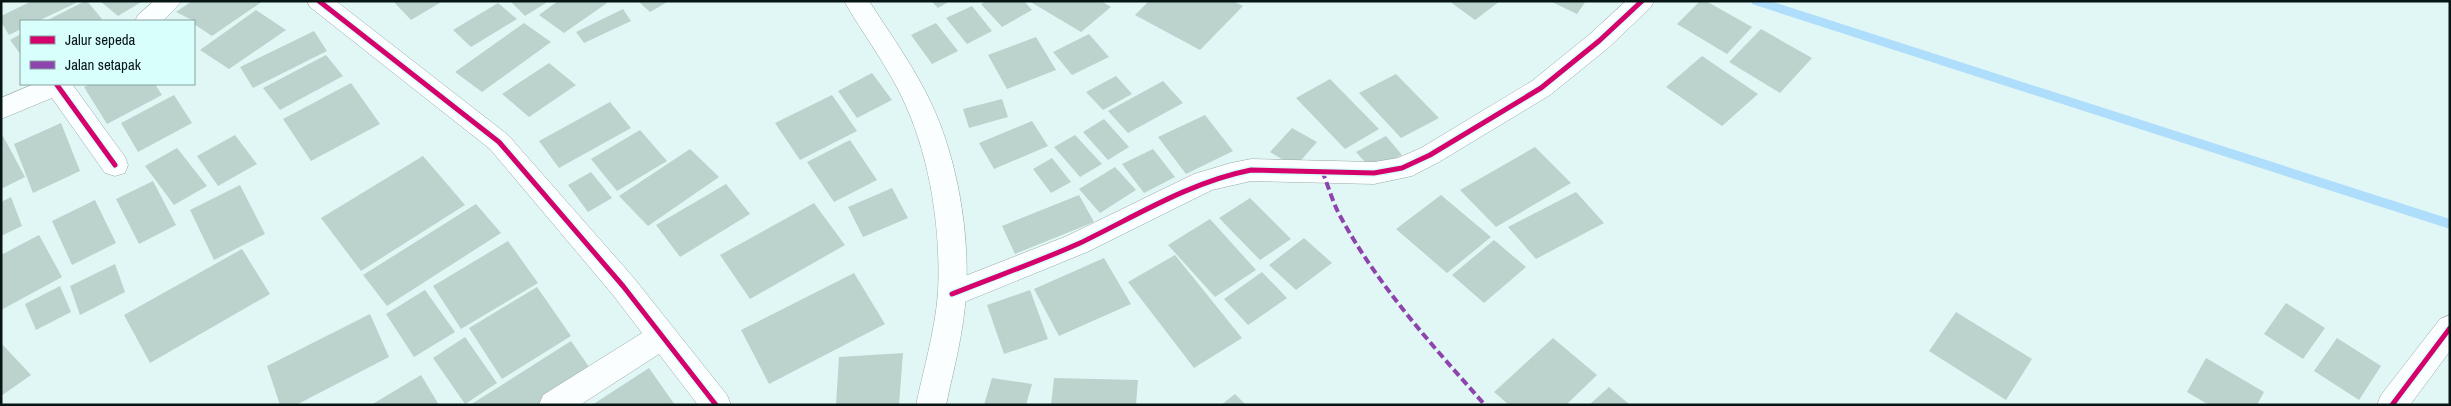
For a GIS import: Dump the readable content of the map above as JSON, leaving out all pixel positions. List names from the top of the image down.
{
  "legend": ["Jalur sepeda", "Jalan setapak"]
}
